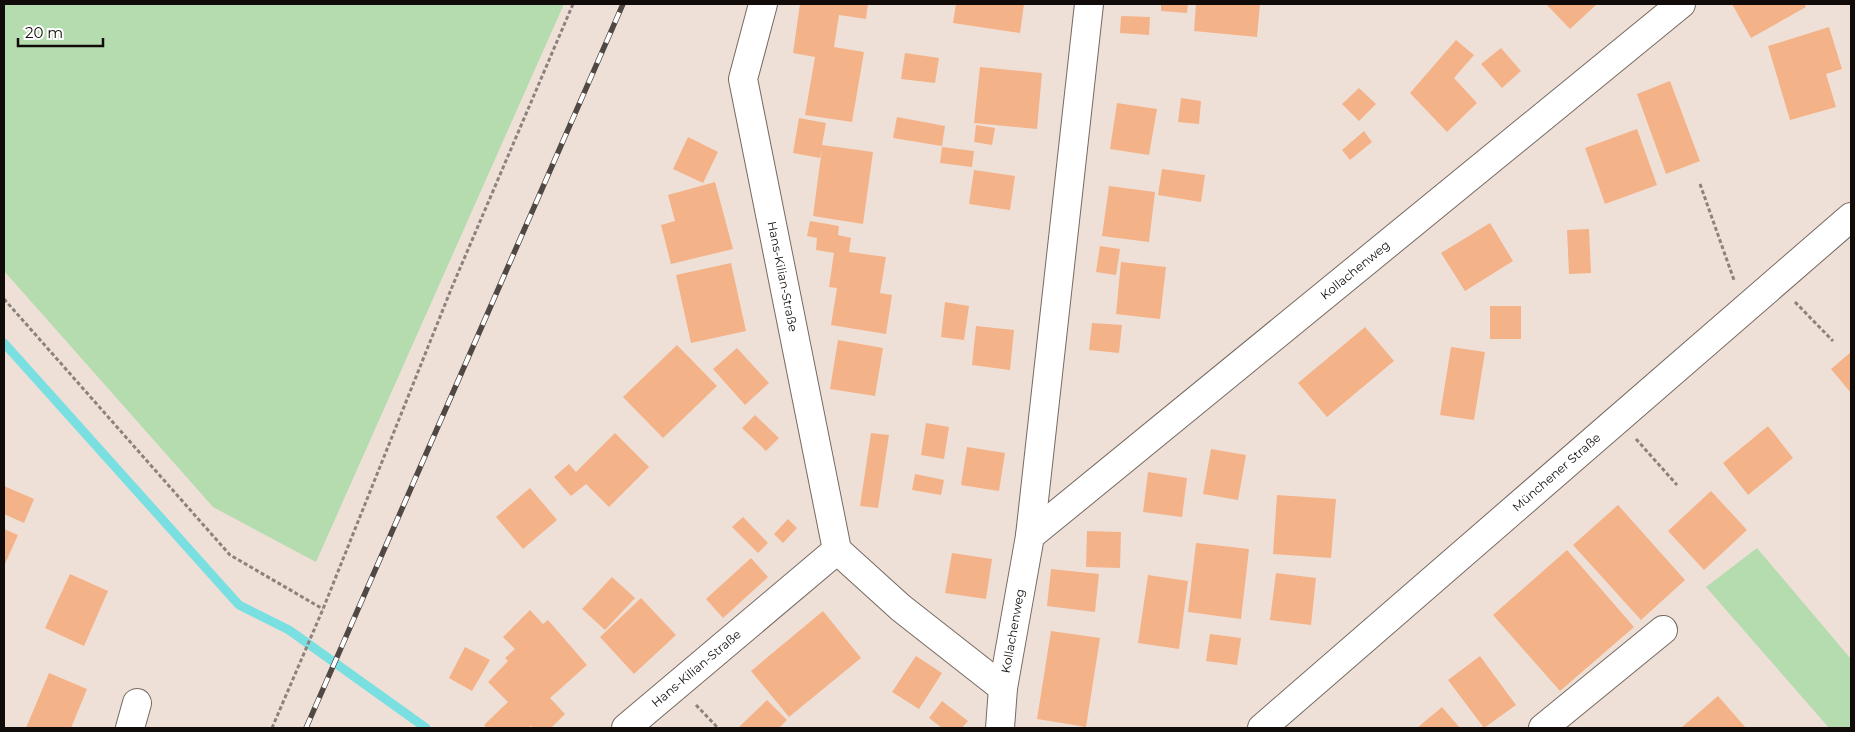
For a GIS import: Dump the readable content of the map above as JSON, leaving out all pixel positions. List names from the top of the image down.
{
  "streets": {
    "street": ["Kollachenweg", "Hans-Kilian-Straße", "Münchener Straße"]
  },
  "scale_bar": "20 m"
}
